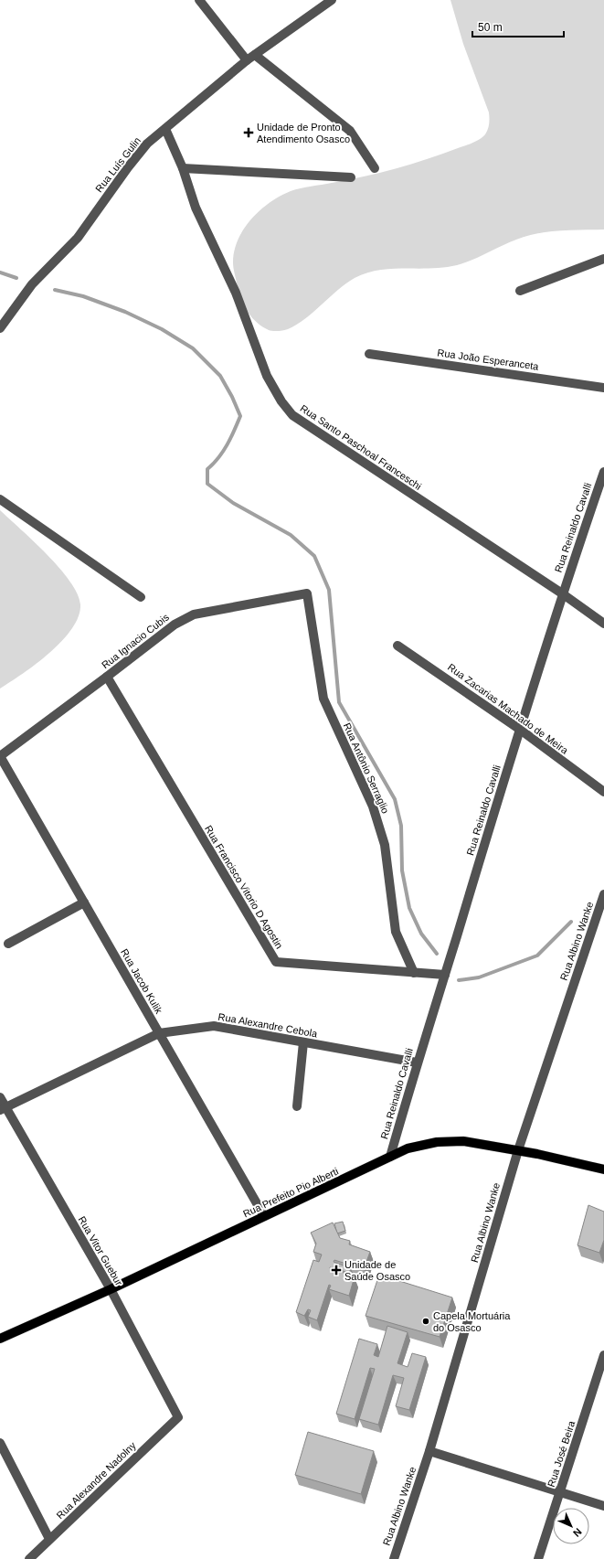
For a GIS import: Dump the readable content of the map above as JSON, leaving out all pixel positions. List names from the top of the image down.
{
  "streets": {
    "main road": ["Rua Prefeito Pio Alberti"],
    "street": [
      "Rua Luís Gulin",
      "Rua João Esperanceta",
      "Rua Santo Paschoal Franceschi",
      "Rua Reinaldo Cavalli",
      "Rua Ignacio Cubis",
      "Rua Zacarias Machado de Meira",
      "Rua Antônio Serraglio",
      "Rua Francisco Vitorio D Agostin",
      "Rua Albino Wanke",
      "Rua Jacob Kulik",
      "Rua Alexandre Cebola",
      "Rua Vitor Guebur",
      "Rua José Beira",
      "Rua Alexandre Nadolny"
    ]
  },
  "crossings": [
    ["Rua Luís Gulin", "Rua Santo Paschoal Franceschi"],
    ["Rua Santo Paschoal Franceschi", "Rua Reinaldo Cavalli"],
    ["Rua Reinaldo Cavalli", "Rua Zacarias Machado de Meira"],
    ["Rua Reinaldo Cavalli", "Rua Francisco Vitorio D Agostin"],
    ["Rua Reinaldo Cavalli", "Rua Alexandre Cebola"],
    ["Rua Reinaldo Cavalli", "Rua Prefeito Pio Alberti"],
    ["Rua Ignacio Cubis", "Rua Antônio Serraglio"],
    ["Rua Ignacio Cubis", "Rua Francisco Vitorio D Agostin"],
    ["Rua Ignacio Cubis", "Rua Jacob Kulik"],
    ["Rua Antônio Serraglio", "Rua Francisco Vitorio D Agostin"],
    ["Rua Albino Wanke", "Rua Prefeito Pio Alberti"],
    ["Rua Jacob Kulik", "Rua Alexandre Cebola"],
    ["Rua Jacob Kulik", "Rua Prefeito Pio Alberti"],
    ["Rua Alexandre Cebola", "Rua Vitor Guebur"],
    ["Rua Prefeito Pio Alberti", "Rua Vitor Guebur"],
    ["Rua Vitor Guebur", "Rua Alexandre Nadolny"]
  ],
  "places": {
    "health": ["Unidade de Pronto Atendimento Osasco", "Unidade de Saúde Osasco"],
    "other": ["Capela Mortuária do Osasco"]
  },
  "scale_bar": "50 m",
  "north": "bottom right"
}
